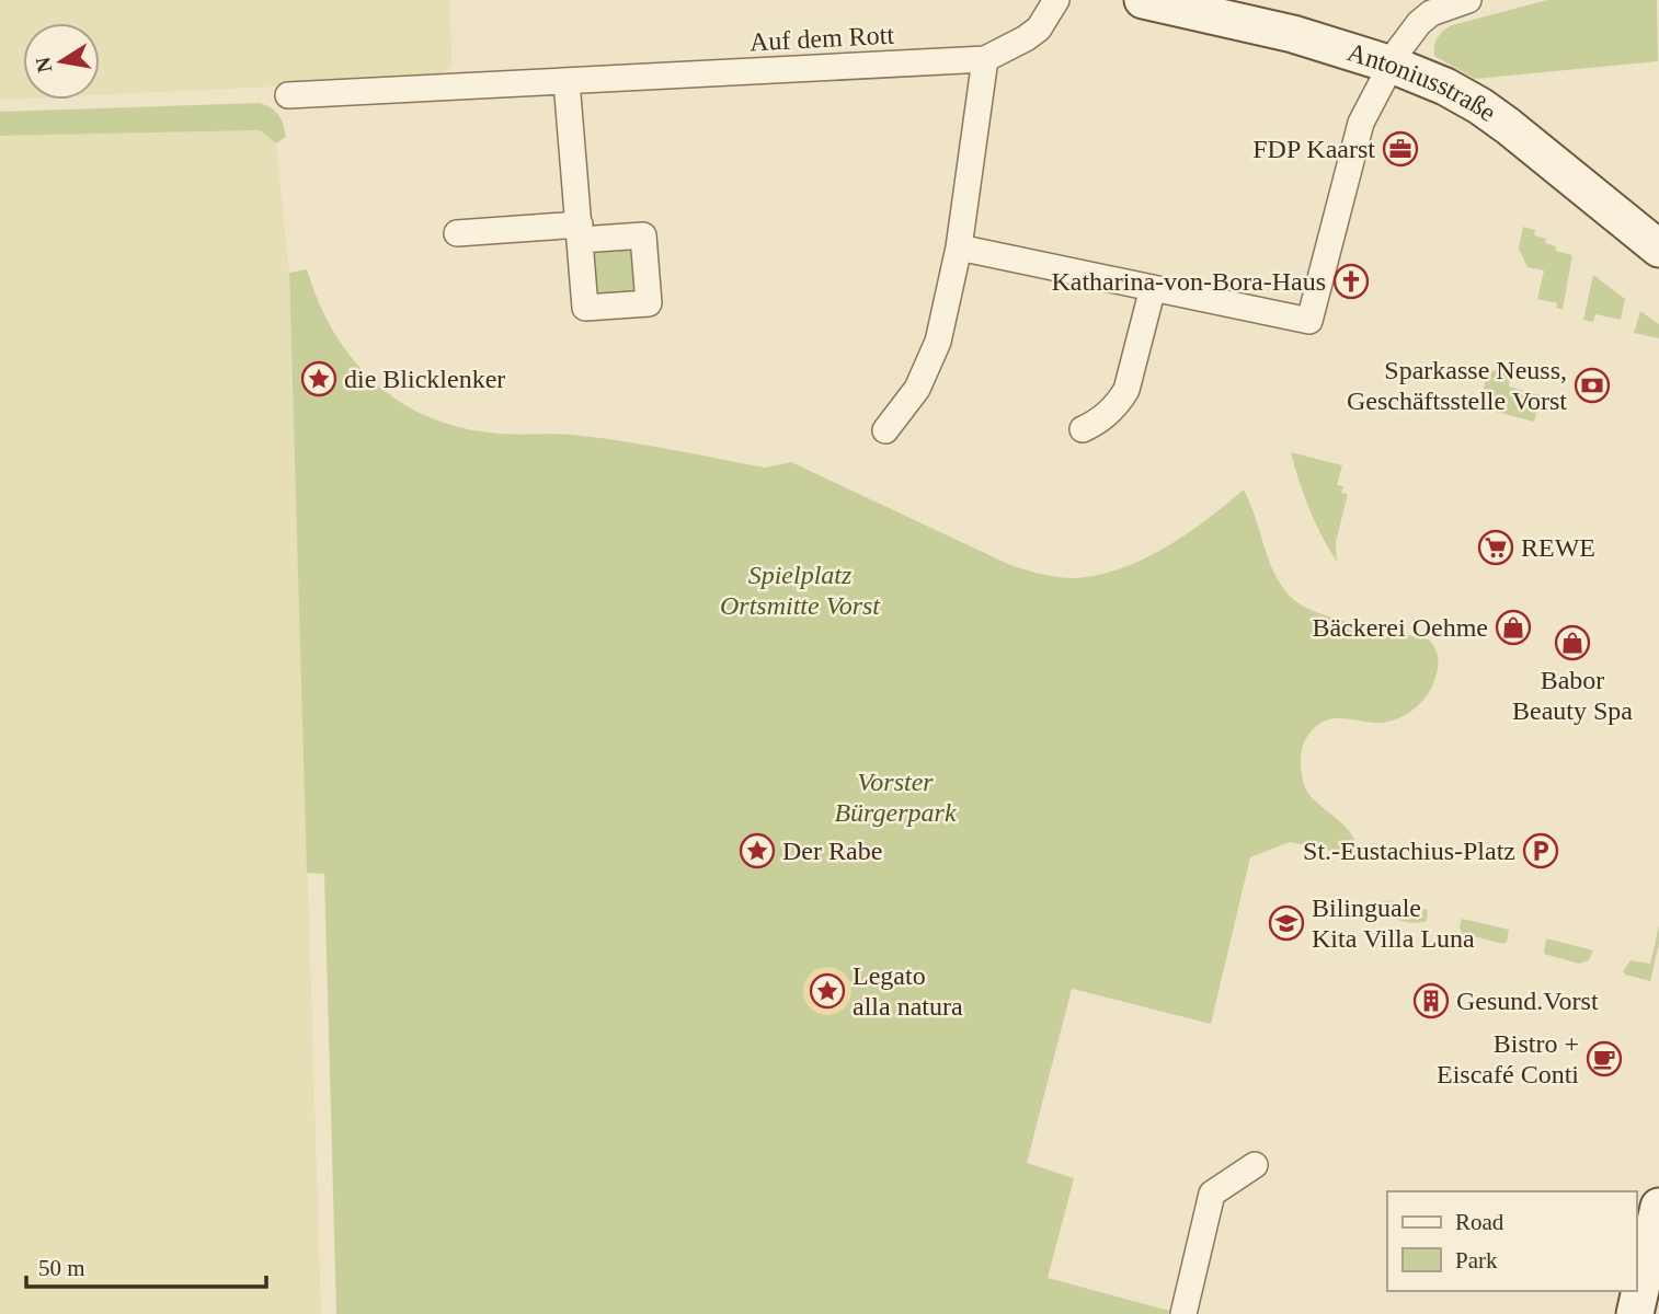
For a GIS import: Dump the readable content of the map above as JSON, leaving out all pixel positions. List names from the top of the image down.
{
  "streets": {
    "street": ["Auf dem Rott", "Antoniusstraße"]
  },
  "parks": ["Spielplatz Ortsmitte Vorst", "Vorster Bürgerpark"],
  "places": {
    "office": ["FDP Kaarst"],
    "church": ["Katharina-von-Bora-Haus"],
    "place": ["die Blicklenker", "Der Rabe", "Legato alla natura"],
    "bank": ["Sparkasse Neuss, Geschäftsstelle Vorst"],
    "supermarket": ["REWE"],
    "shop": ["Bäckerei Oehme", "Babor Beauty Spa"],
    "parking": ["St.-Eustachius-Platz"],
    "school or university": ["Bilinguale Kita Villa Luna"],
    "building": ["Gesund.Vorst"],
    "cafe": ["Bistro + Eiscafé Conti"]
  },
  "legend": ["Road", "Park"],
  "scale_bar": "50 m",
  "north": "left"
}
